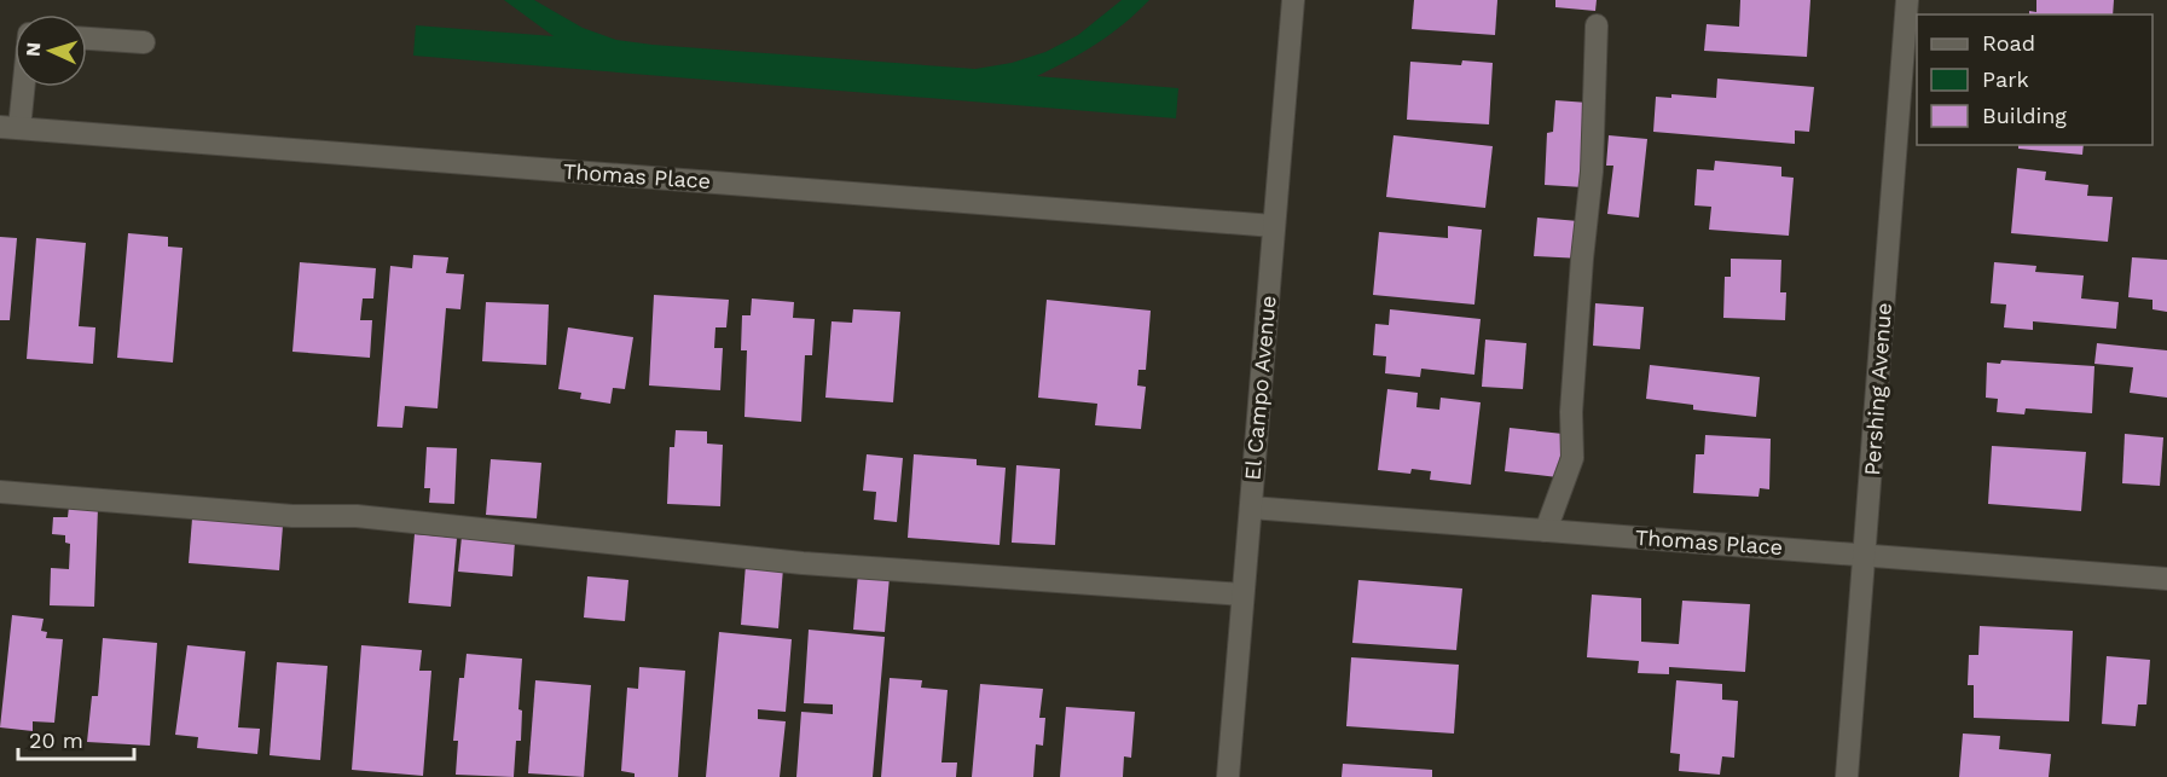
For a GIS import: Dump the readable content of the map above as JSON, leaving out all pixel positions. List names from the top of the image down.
{
  "streets": {
    "street": ["Thomas Place", "El Campo Avenue", "Pershing Avenue"]
  },
  "crossings": [
    ["Thomas Place", "El Campo Avenue"],
    ["Thomas Place", "Pershing Avenue"]
  ],
  "legend": ["Road", "Park", "Building"],
  "scale_bar": "20 m",
  "north": "left"
}
